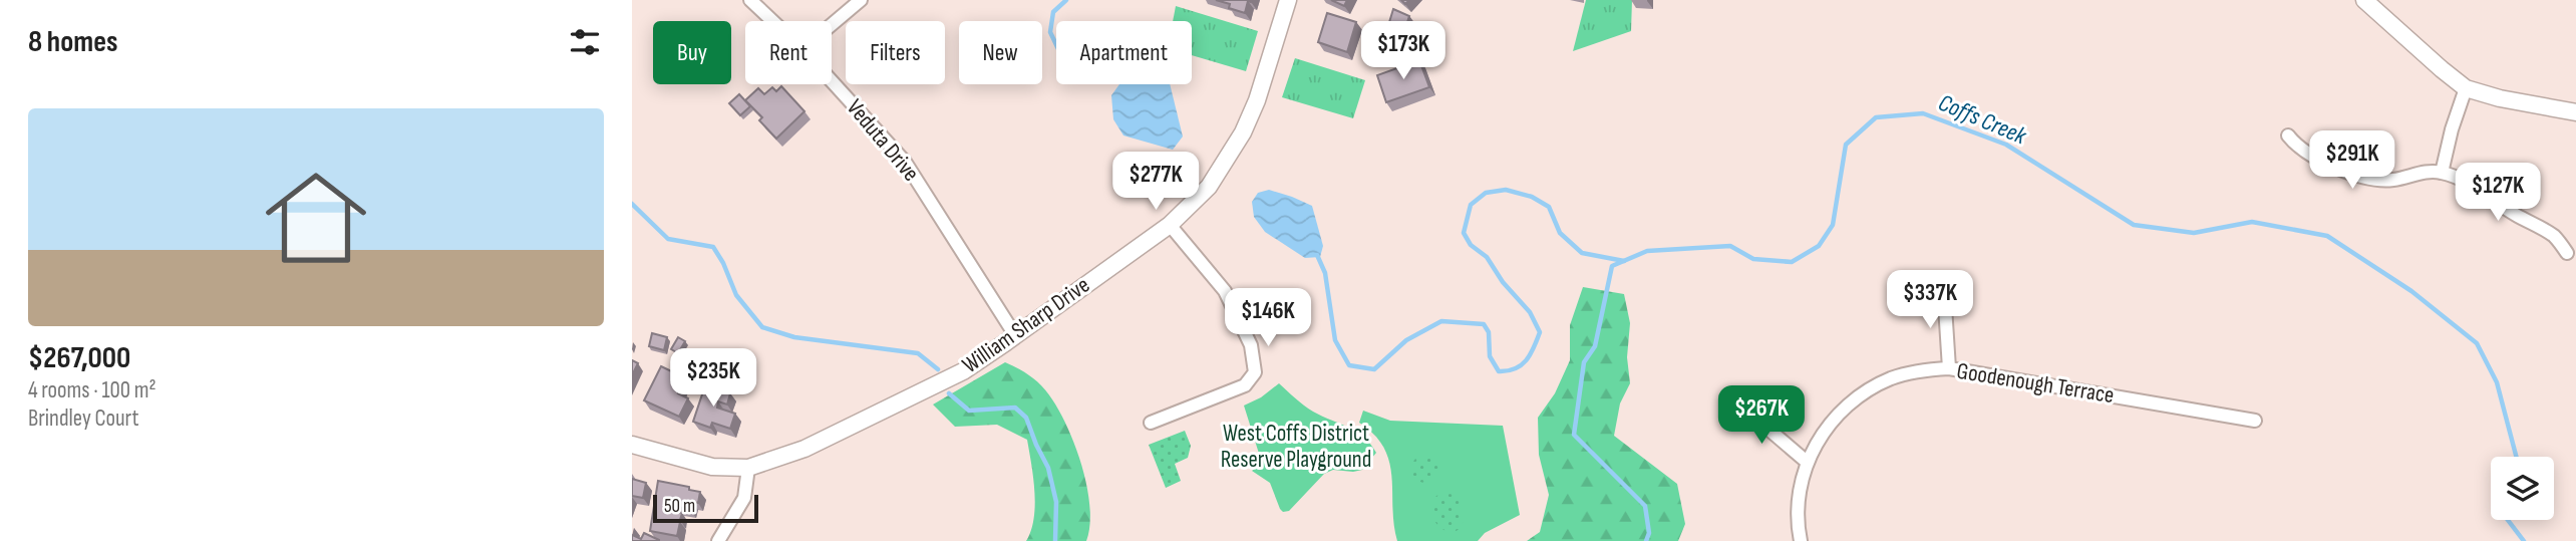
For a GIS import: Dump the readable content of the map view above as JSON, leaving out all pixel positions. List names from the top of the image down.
{
  "streets": {
    "street": ["Veduta Drive", "William Sharp Drive", "Goodenough Terrace"]
  },
  "crossings": [
    ["Veduta Drive", "William Sharp Drive"]
  ],
  "water": ["Coffs Creek"],
  "parks": ["West Coffs District Reserve Playground"],
  "scale_bar": "50 m",
  "page": {
    "heading": "8 homes",
    "price": [
      "$173K",
      "$291K",
      "$277K",
      "$127K",
      "$337K",
      "$146K",
      "$235K",
      "$267K"
    ],
    "chip": [
      "Buy",
      "Rent",
      "Filters",
      "New",
      "Apartment"
    ],
    "list": [
      {
        "name": "$267,000",
        "note": "4 rooms · 100 m² · Brindley Court"
      }
    ],
    "scale": "50 m"
  }
}
